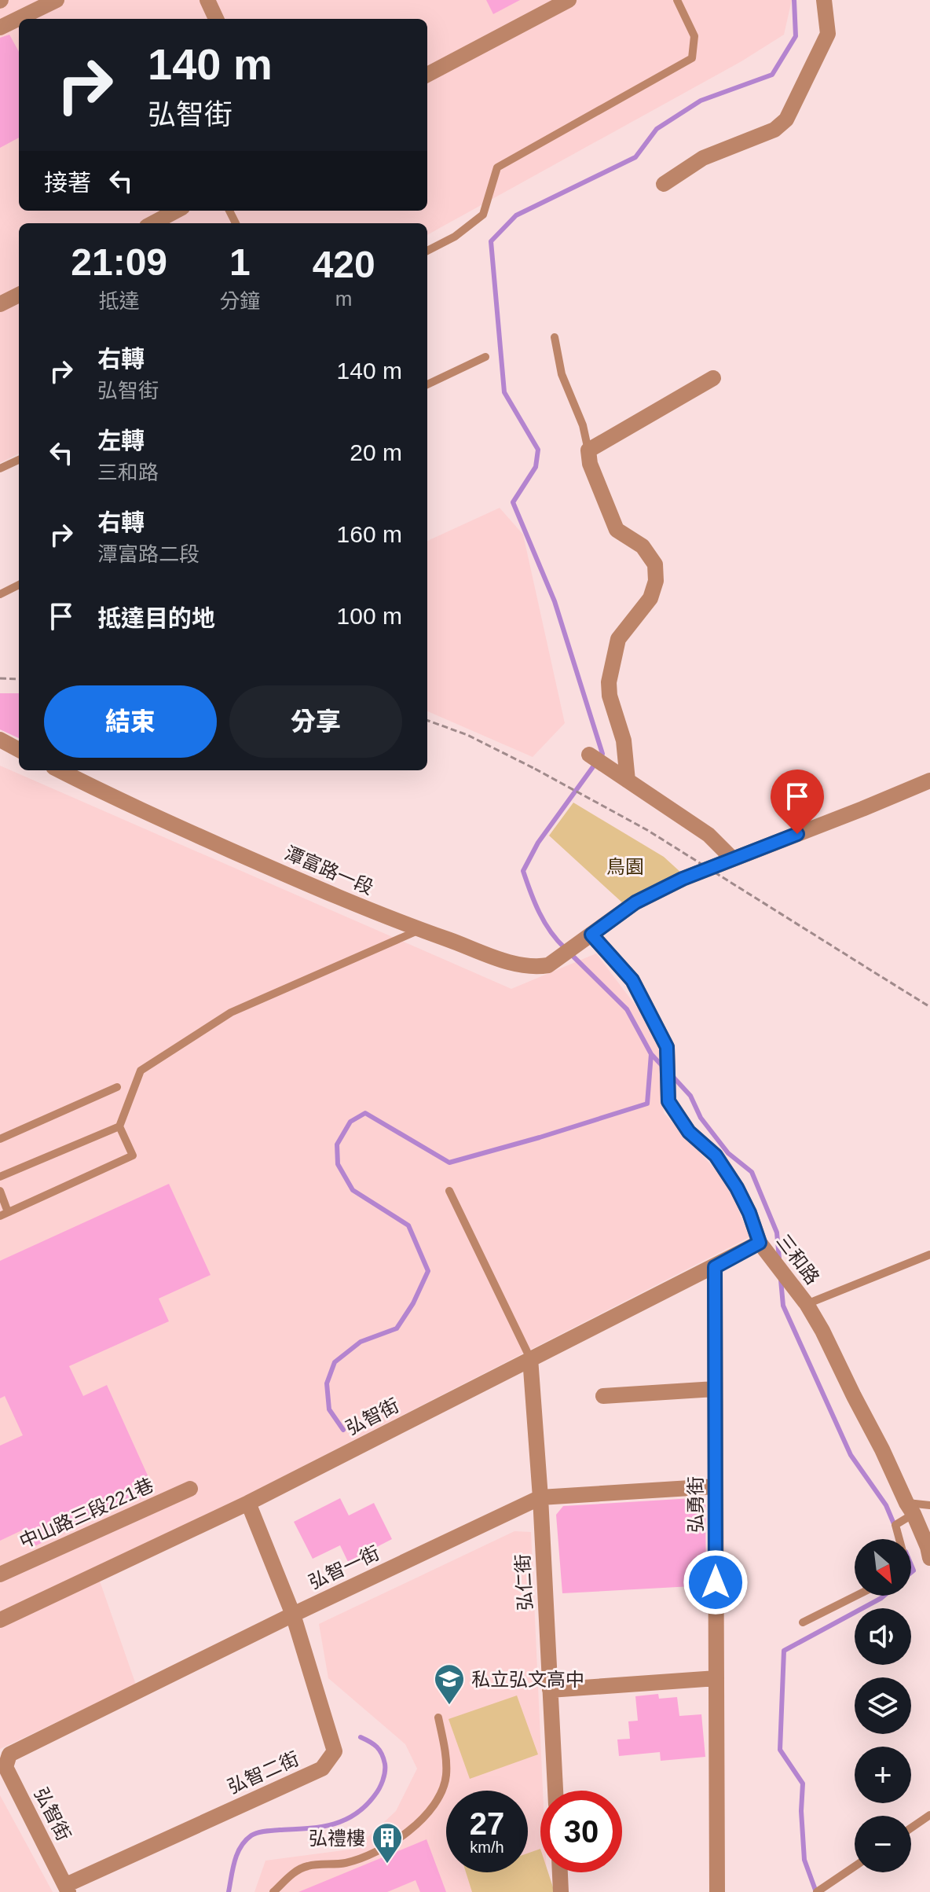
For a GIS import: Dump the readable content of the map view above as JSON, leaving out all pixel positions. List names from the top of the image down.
{
  "streets": {
    "street": [
      "潭富路一段",
      "三和路",
      "弘智街",
      "弘勇街",
      "中山路三段221巷",
      "弘智一街",
      "弘仁街",
      "弘智二街"
    ]
  },
  "crossings": [
    ["潭富路一段", "三和路"],
    ["三和路", "弘智街"],
    ["弘智街", "弘勇街"],
    ["弘智街", "弘智一街"],
    ["弘智街", "弘仁街"],
    ["弘智街", "弘智二街"],
    ["弘勇街", "弘智一街"],
    ["弘智一街", "弘仁街"],
    ["弘智一街", "弘智二街"]
  ],
  "parks": ["鳥園"],
  "places": {
    "school or university": ["私立弘文高中"],
    "building": ["弘禮樓"]
  },
  "north": "bottom right",
  "page": {
    "turn": ["140 m", "弘智街"],
    "then": "接著",
    "eta": [
      "21:09",
      "抵達",
      "1",
      "分鐘",
      "420",
      "m"
    ],
    "list": [
      {
        "name": "右轉",
        "note": "弘智街",
        "value": "140 m"
      },
      {
        "name": "左轉",
        "note": "三和路",
        "value": "20 m"
      },
      {
        "name": "右轉",
        "note": "潭富路二段",
        "value": "160 m"
      },
      {
        "name": "抵達目的地",
        "value": "100 m"
      }
    ],
    "buttons": ["結束", "分享"],
    "map_buttons": ["+", "−"],
    "speed": "27 km/h",
    "limit": "30"
  }
}
